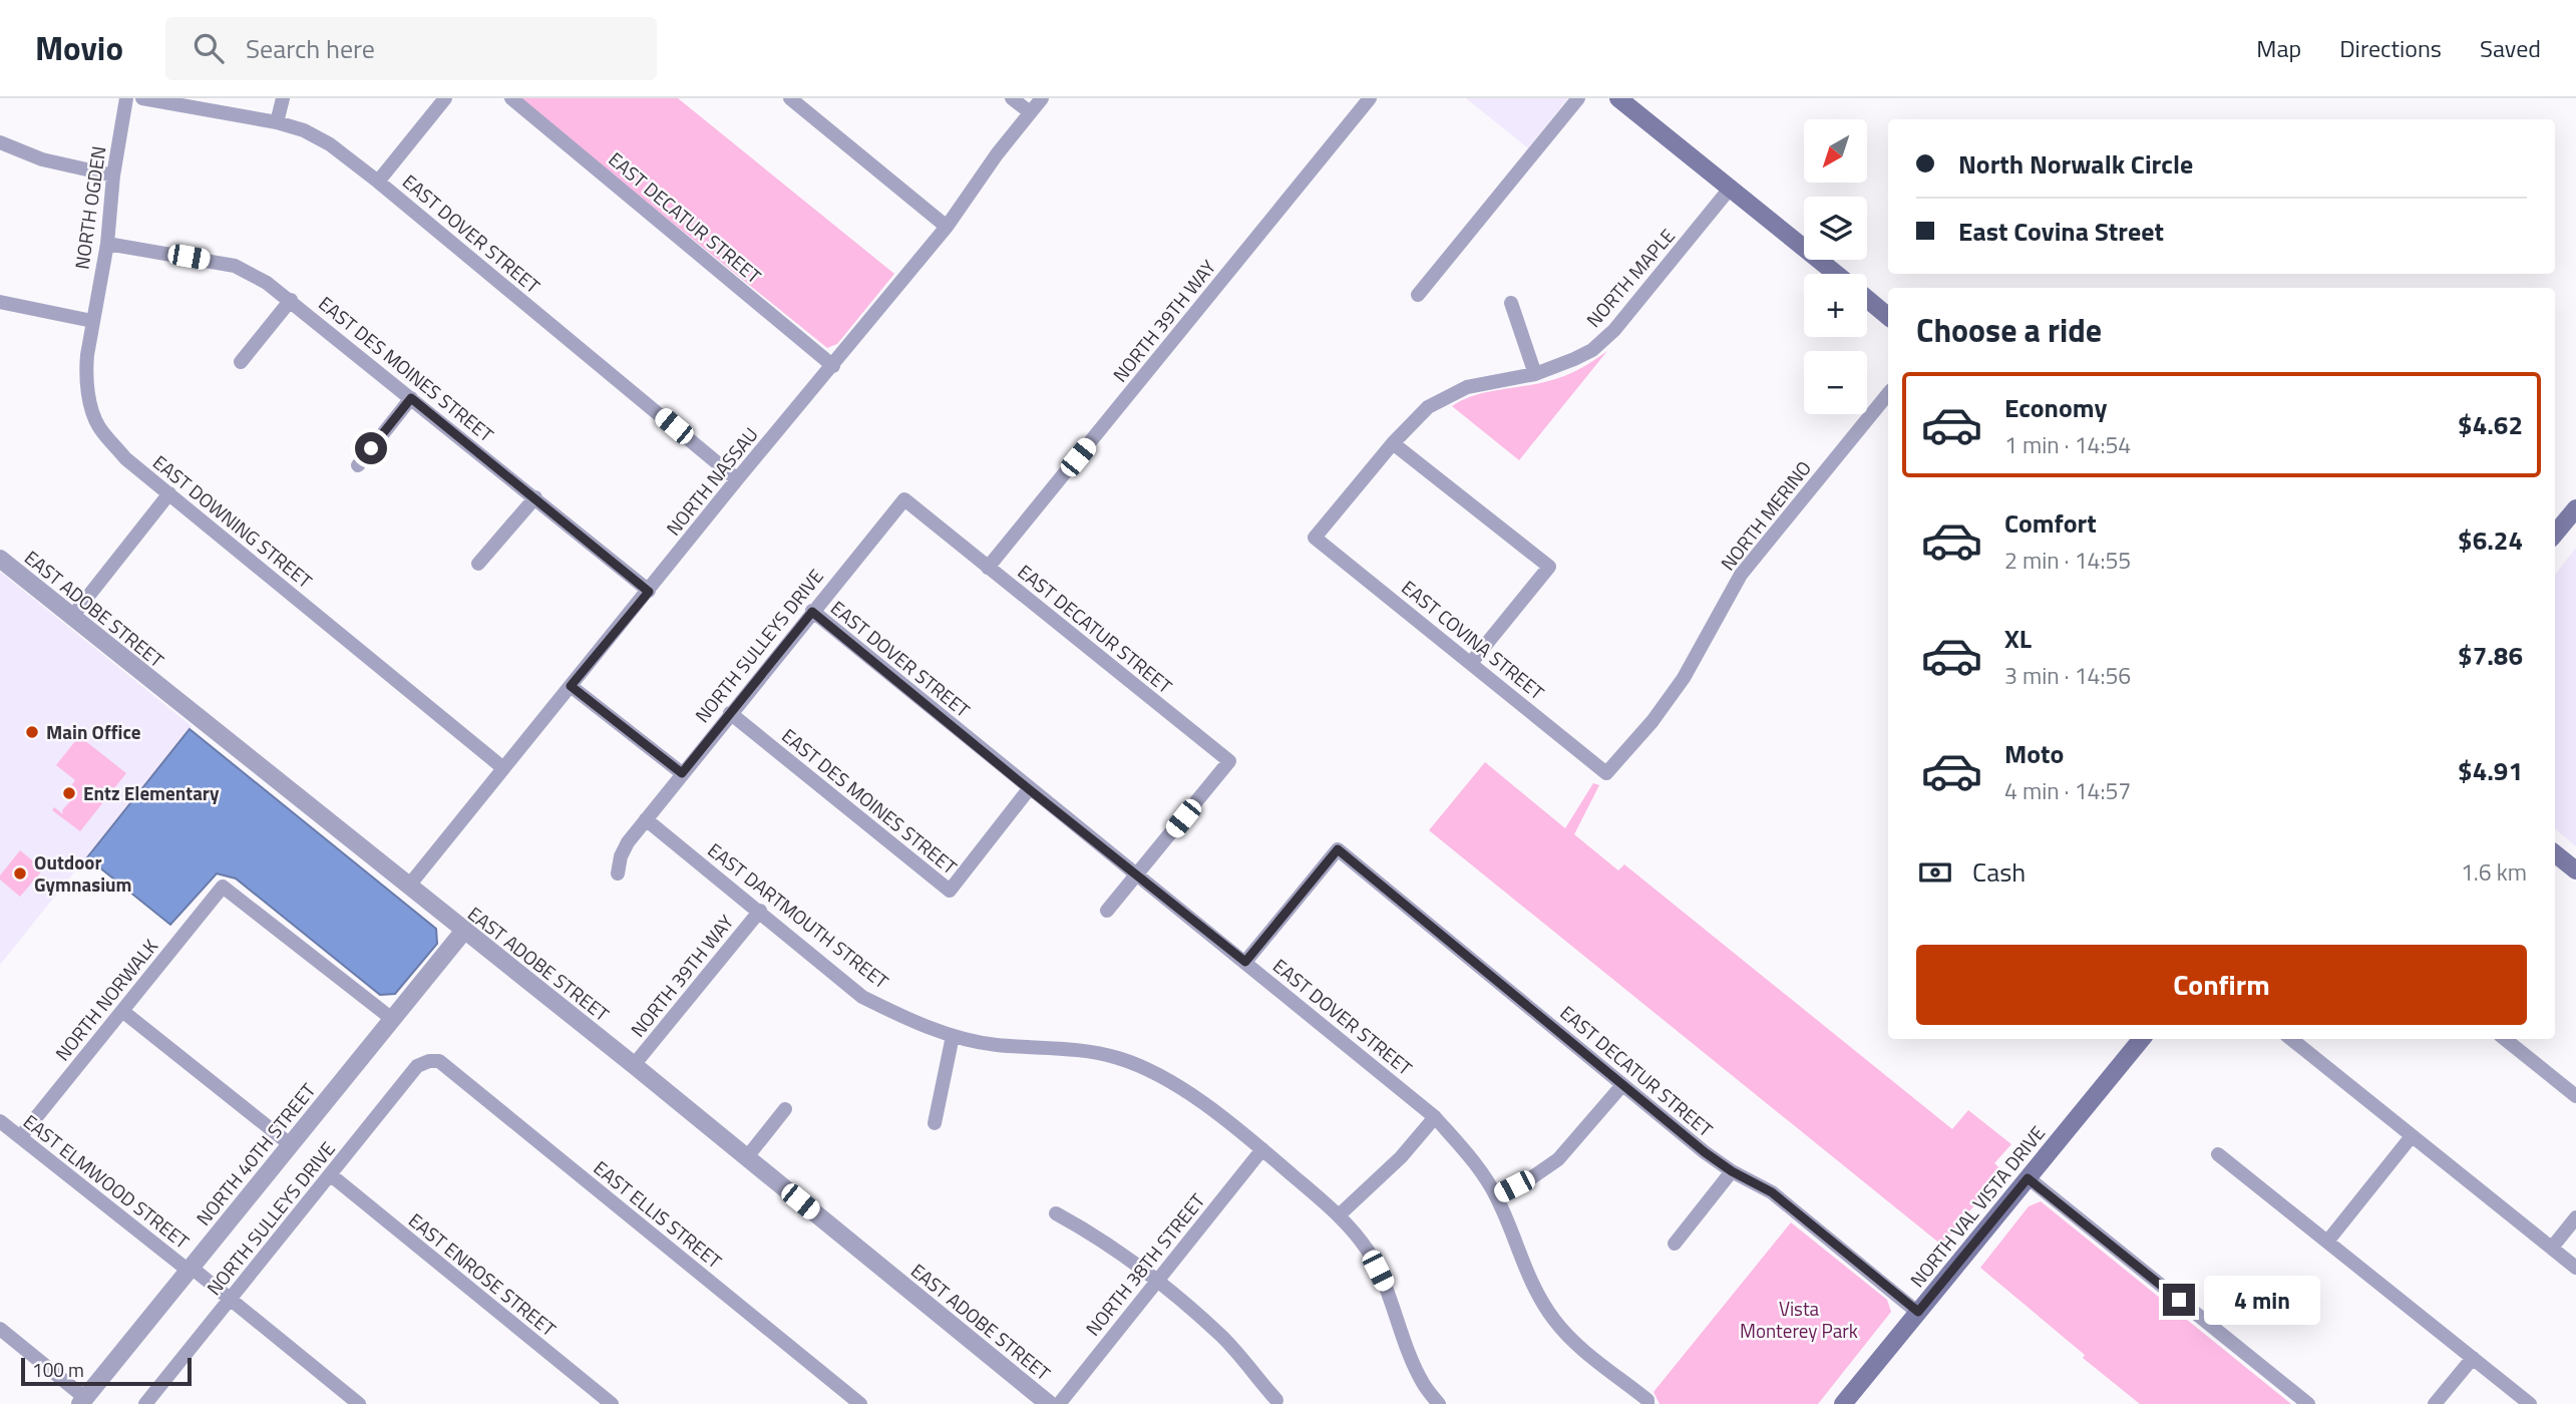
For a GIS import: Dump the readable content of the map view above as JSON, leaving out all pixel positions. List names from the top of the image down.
{
  "streets": {
    "main road": ["NORTH VAL VISTA DRIVE"],
    "street": [
      "NORTH OGDEN",
      "EAST DECATUR STREET",
      "EAST DOVER STREET",
      "NORTH MAPLE",
      "NORTH 39TH WAY",
      "EAST DES MOINES STREET",
      "NORTH NASSAU",
      "NORTH MERINO",
      "EAST DOWNING STREET",
      "EAST ADOBE STREET",
      "EAST COVINA STREET",
      "NORTH SULLEYS DRIVE",
      "EAST DARTMOUTH STREET",
      "NORTH NORWALK",
      "NORTH 40TH STREET",
      "EAST ELMWOOD STREET",
      "EAST ELLIS STREET",
      "NORTH 38TH STREET",
      "EAST ENROSE STREET"
    ]
  },
  "crossings": [
    ["NORTH OGDEN", "EAST DES MOINES STREET"],
    ["NORTH OGDEN", "EAST DOWNING STREET"],
    ["EAST DECATUR STREET", "EAST DOVER STREET"],
    ["EAST DECATUR STREET", "NORTH 39TH WAY"],
    ["EAST DECATUR STREET", "NORTH NASSAU"],
    ["EAST DECATUR STREET", "NORTH SULLEYS DRIVE"],
    ["EAST DECATUR STREET", "NORTH VAL VISTA DRIVE"],
    ["EAST DOVER STREET", "EAST DES MOINES STREET"],
    ["EAST DOVER STREET", "NORTH NASSAU"],
    ["EAST DOVER STREET", "NORTH SULLEYS DRIVE"],
    ["NORTH MAPLE", "EAST COVINA STREET"],
    ["NORTH 39TH WAY", "EAST ADOBE STREET"],
    ["NORTH 39TH WAY", "EAST DARTMOUTH STREET"],
    ["EAST DES MOINES STREET", "NORTH NASSAU"],
    ["EAST DES MOINES STREET", "NORTH SULLEYS DRIVE"],
    ["NORTH NASSAU", "EAST DOWNING STREET"],
    ["NORTH NASSAU", "EAST ADOBE STREET"],
    ["NORTH MERINO", "EAST COVINA STREET"],
    ["EAST ADOBE STREET", "NORTH 40TH STREET"],
    ["NORTH SULLEYS DRIVE", "EAST DARTMOUTH STREET"],
    ["NORTH SULLEYS DRIVE", "EAST ELMWOOD STREET"],
    ["NORTH SULLEYS DRIVE", "EAST ELLIS STREET"],
    ["NORTH SULLEYS DRIVE", "EAST ENROSE STREET"],
    ["EAST DARTMOUTH STREET", "NORTH 38TH STREET"],
    ["NORTH NORWALK", "NORTH 40TH STREET"],
    ["NORTH NORWALK", "EAST ELMWOOD STREET"],
    ["NORTH 40TH STREET", "EAST ELMWOOD STREET"]
  ],
  "parks": ["Vista Monterey Park"],
  "places": ["Main Office", "Entz Elementary", "Outdoor Gymnasium"],
  "scale_bar": "100 m",
  "north": "bottom left",
  "page": {
    "header": "Movio",
    "search": "Search here",
    "nav": ["Map", "Directions", "Saved"],
    "map_buttons": ["+", "−"],
    "banner": ["North Norwalk Circle", "East Covina Street"],
    "heading": "Choose a ride",
    "list": [
      {
        "name": "Economy",
        "note": "1 min · 14:54",
        "value": "$4.62"
      },
      {
        "name": "Comfort",
        "note": "2 min · 14:55",
        "value": "$6.24"
      },
      {
        "name": "XL",
        "note": "3 min · 14:56",
        "value": "$7.86"
      },
      {
        "name": "Moto",
        "note": "4 min · 14:57",
        "value": "$4.91"
      }
    ],
    "pay": ["Cash", "1.6 km"],
    "buttons": "Confirm",
    "bubble": "4 min",
    "scale": "100 m"
  }
}
